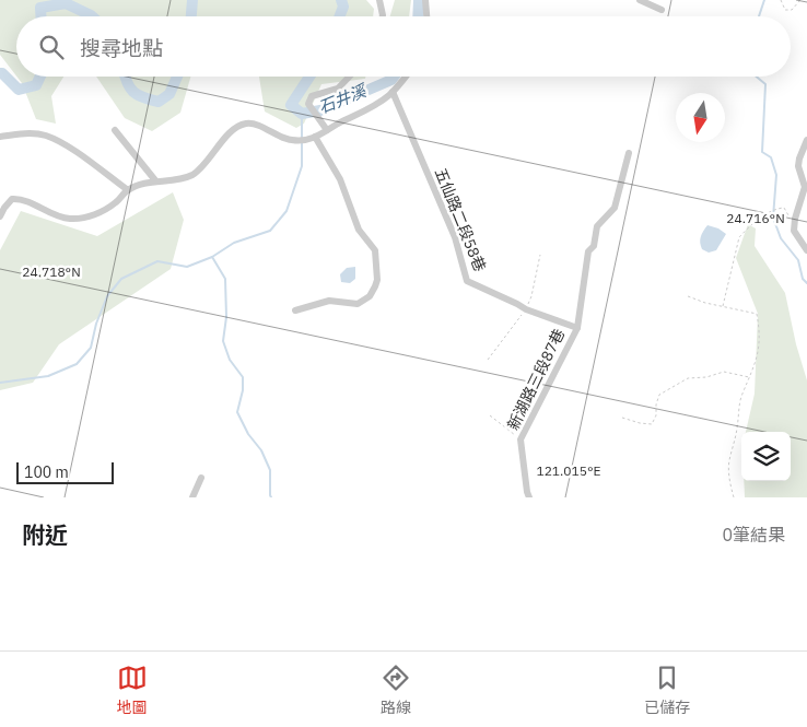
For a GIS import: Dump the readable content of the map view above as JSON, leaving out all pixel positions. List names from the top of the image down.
{
  "streets": {
    "street": ["五仙路二段58巷", "新湖路三段87巷"]
  },
  "crossings": [
    ["五仙路二段58巷", "新湖路三段87巷"]
  ],
  "water": ["石井溪"],
  "scale_bar": "100 m",
  "north": "bottom",
  "page": {
    "search": "搜尋地點",
    "scale": "100 m",
    "heading": ["附近", "0筆結果"],
    "nav": ["地圖", "路線", "已儲存"]
  },
  "coordinates": ["24.716°N", "24.718°N", "121.015°E"]
}
